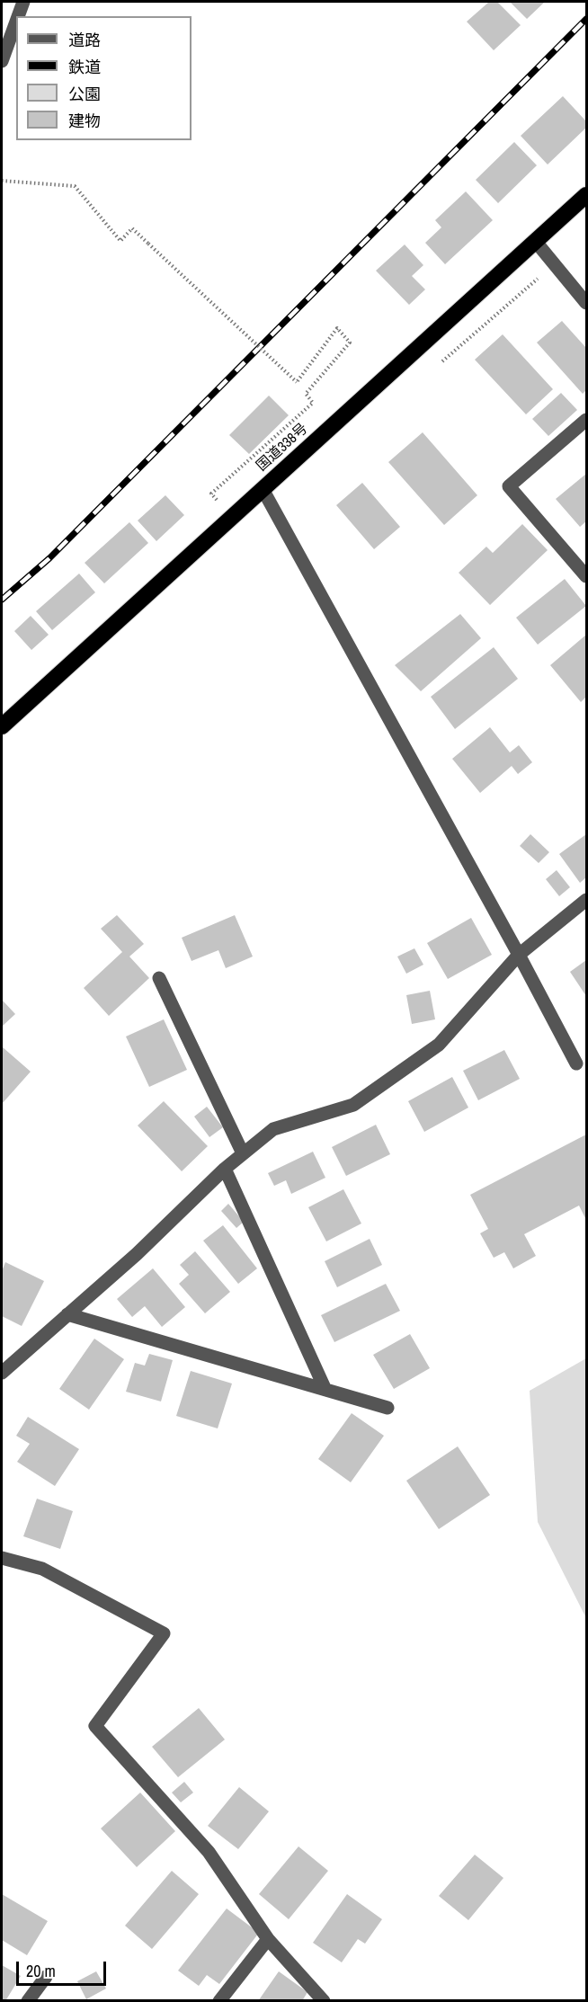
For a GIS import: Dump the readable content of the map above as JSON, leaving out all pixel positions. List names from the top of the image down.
{
  "streets": {
    "highway": ["国道338号"]
  },
  "legend": [
    "道路",
    "鉄道",
    "公園",
    "建物"
  ],
  "scale_bar": "20 m"
}
